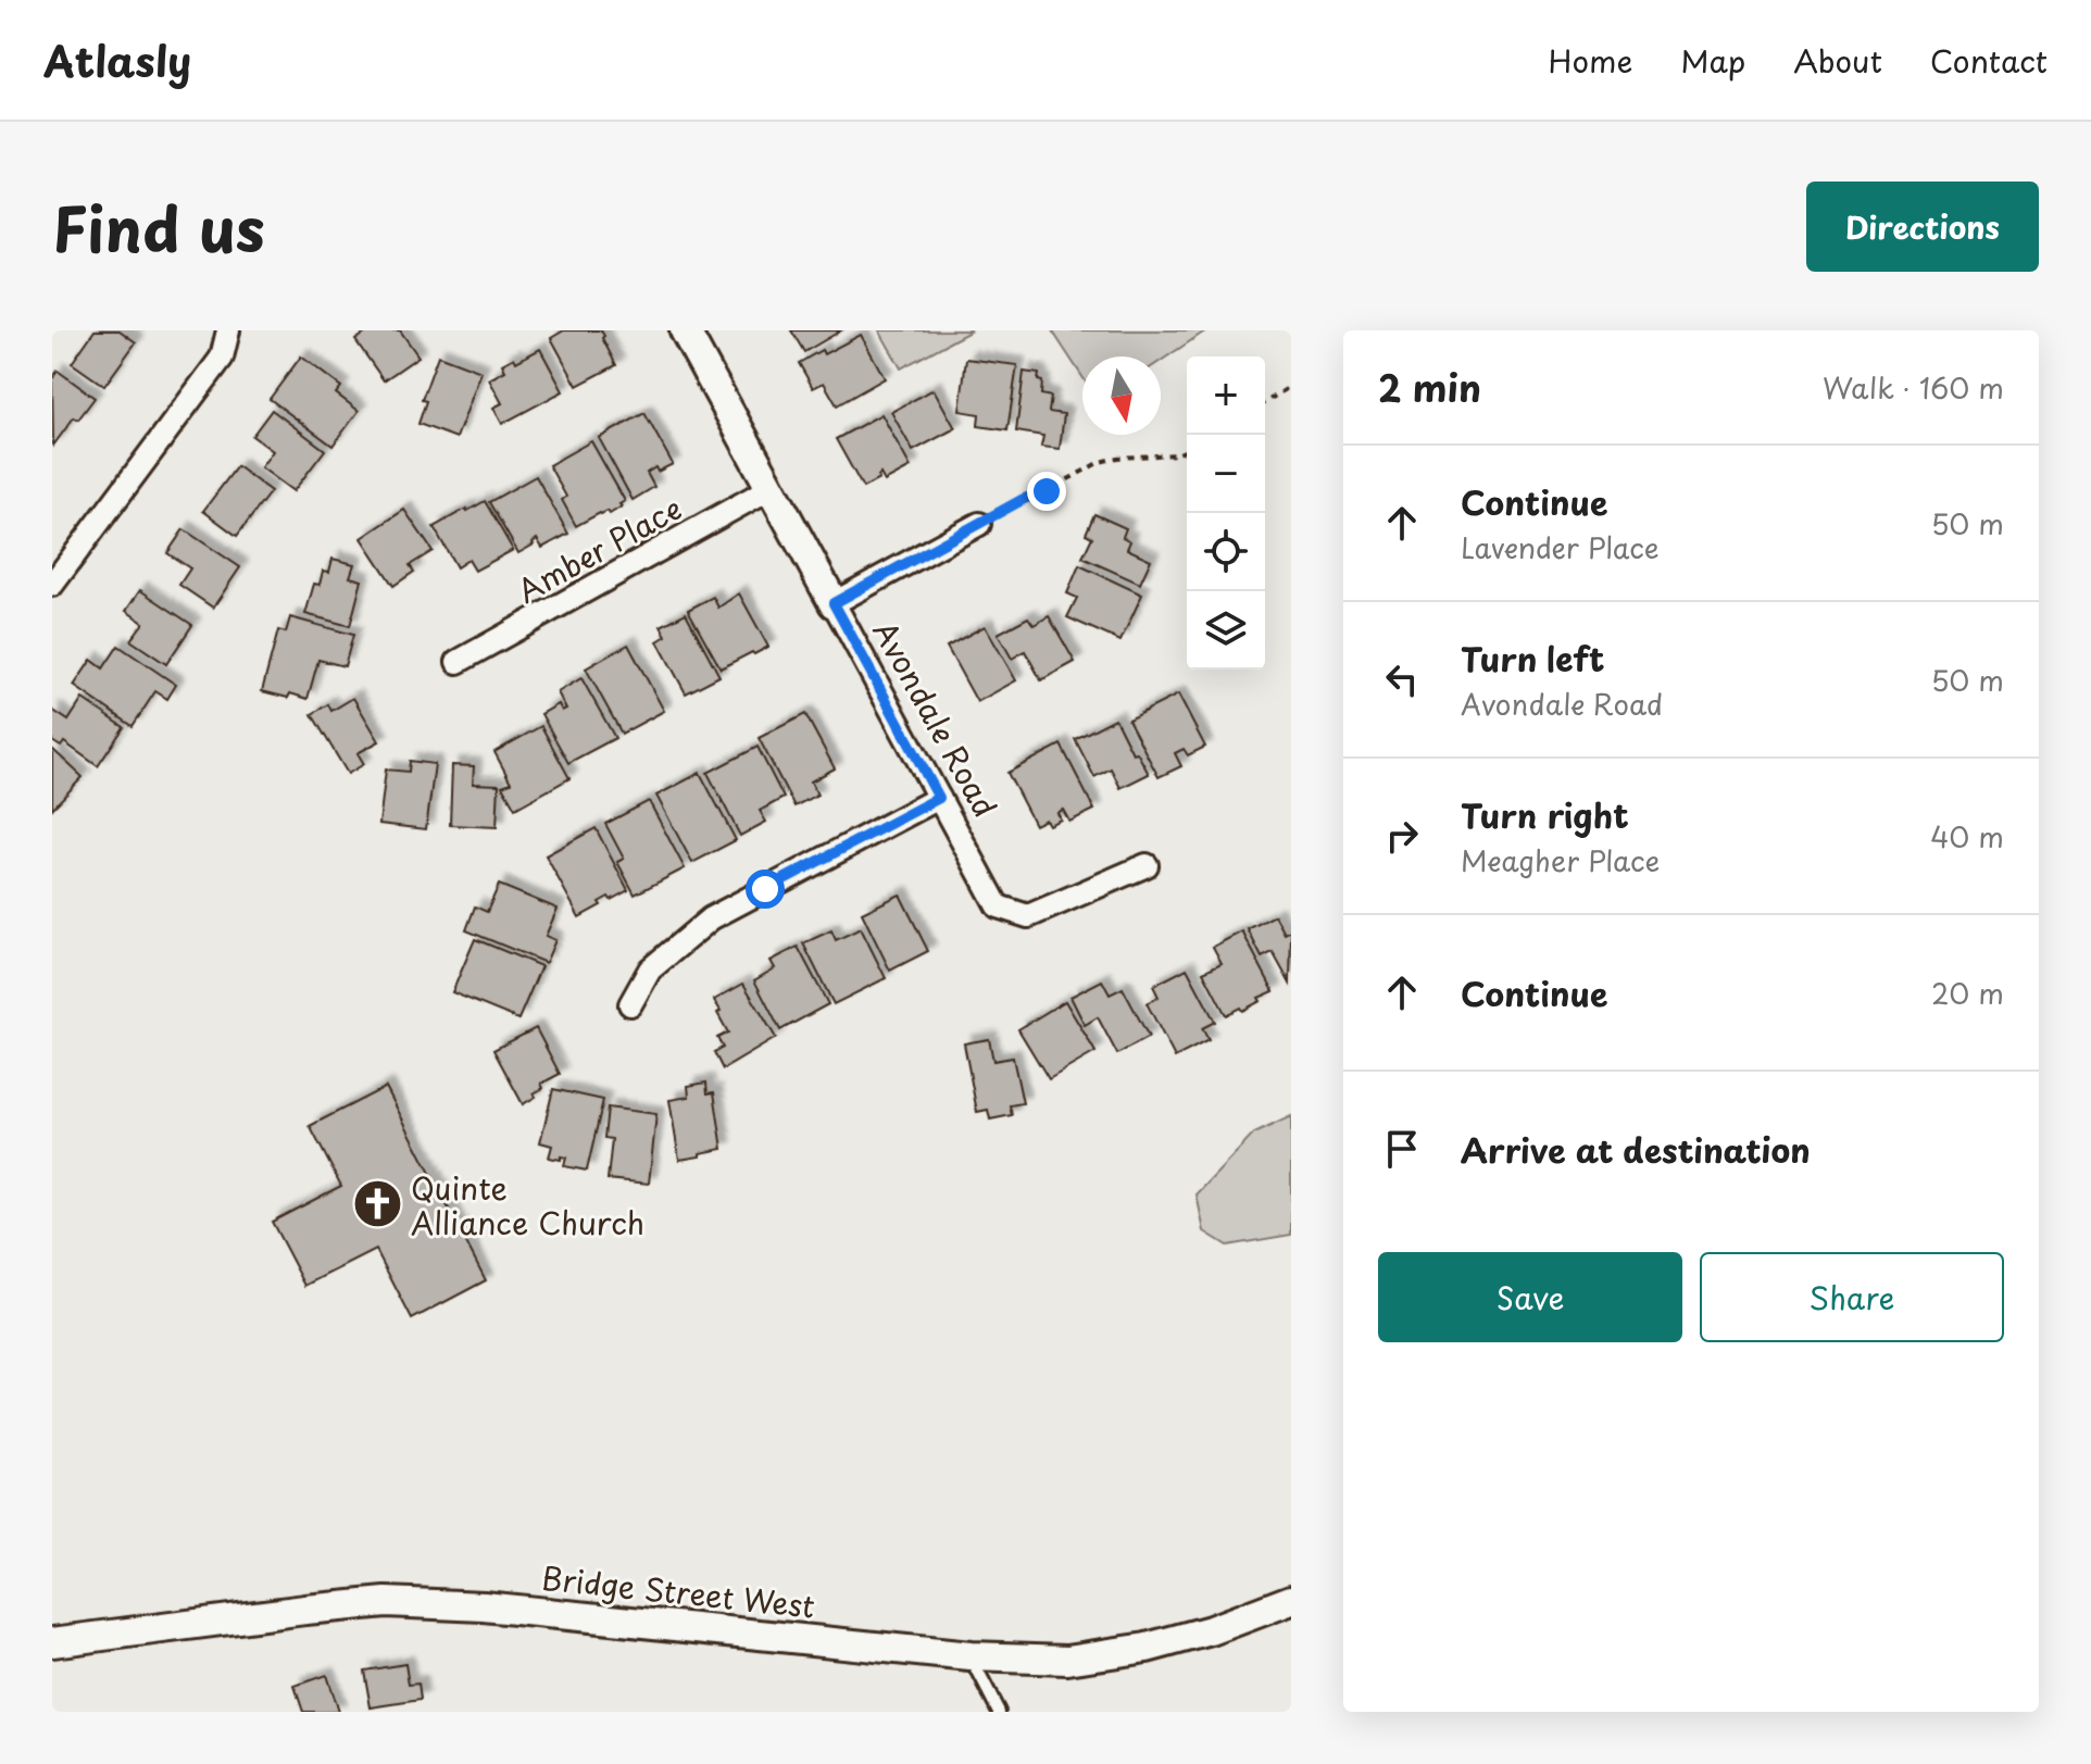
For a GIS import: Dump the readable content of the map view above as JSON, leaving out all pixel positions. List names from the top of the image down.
{
  "streets": {
    "street": ["Amber Place", "Avondale Road", "Bridge Street West"]
  },
  "crossings": [
    ["Amber Place", "Avondale Road"]
  ],
  "places": {
    "church": ["Quinte Alliance Church"]
  },
  "north": "bottom",
  "page": {
    "header": "Atlasly",
    "nav": [
      "Home",
      "Map",
      "About",
      "Contact"
    ],
    "title": "Find us",
    "buttons": [
      "Directions",
      ["Save", "Share"]
    ],
    "heading": ["2 min", "Walk · 160 m"],
    "map_buttons": ["+", "−"],
    "list": [
      ["Continue", "Lavender Place", "50 m"],
      ["Turn left", "Avondale Road", "50 m"],
      ["Turn right", "Meagher Place", "40 m"],
      ["Continue", "20 m"],
      "Arrive at destination"
    ]
  }
}
